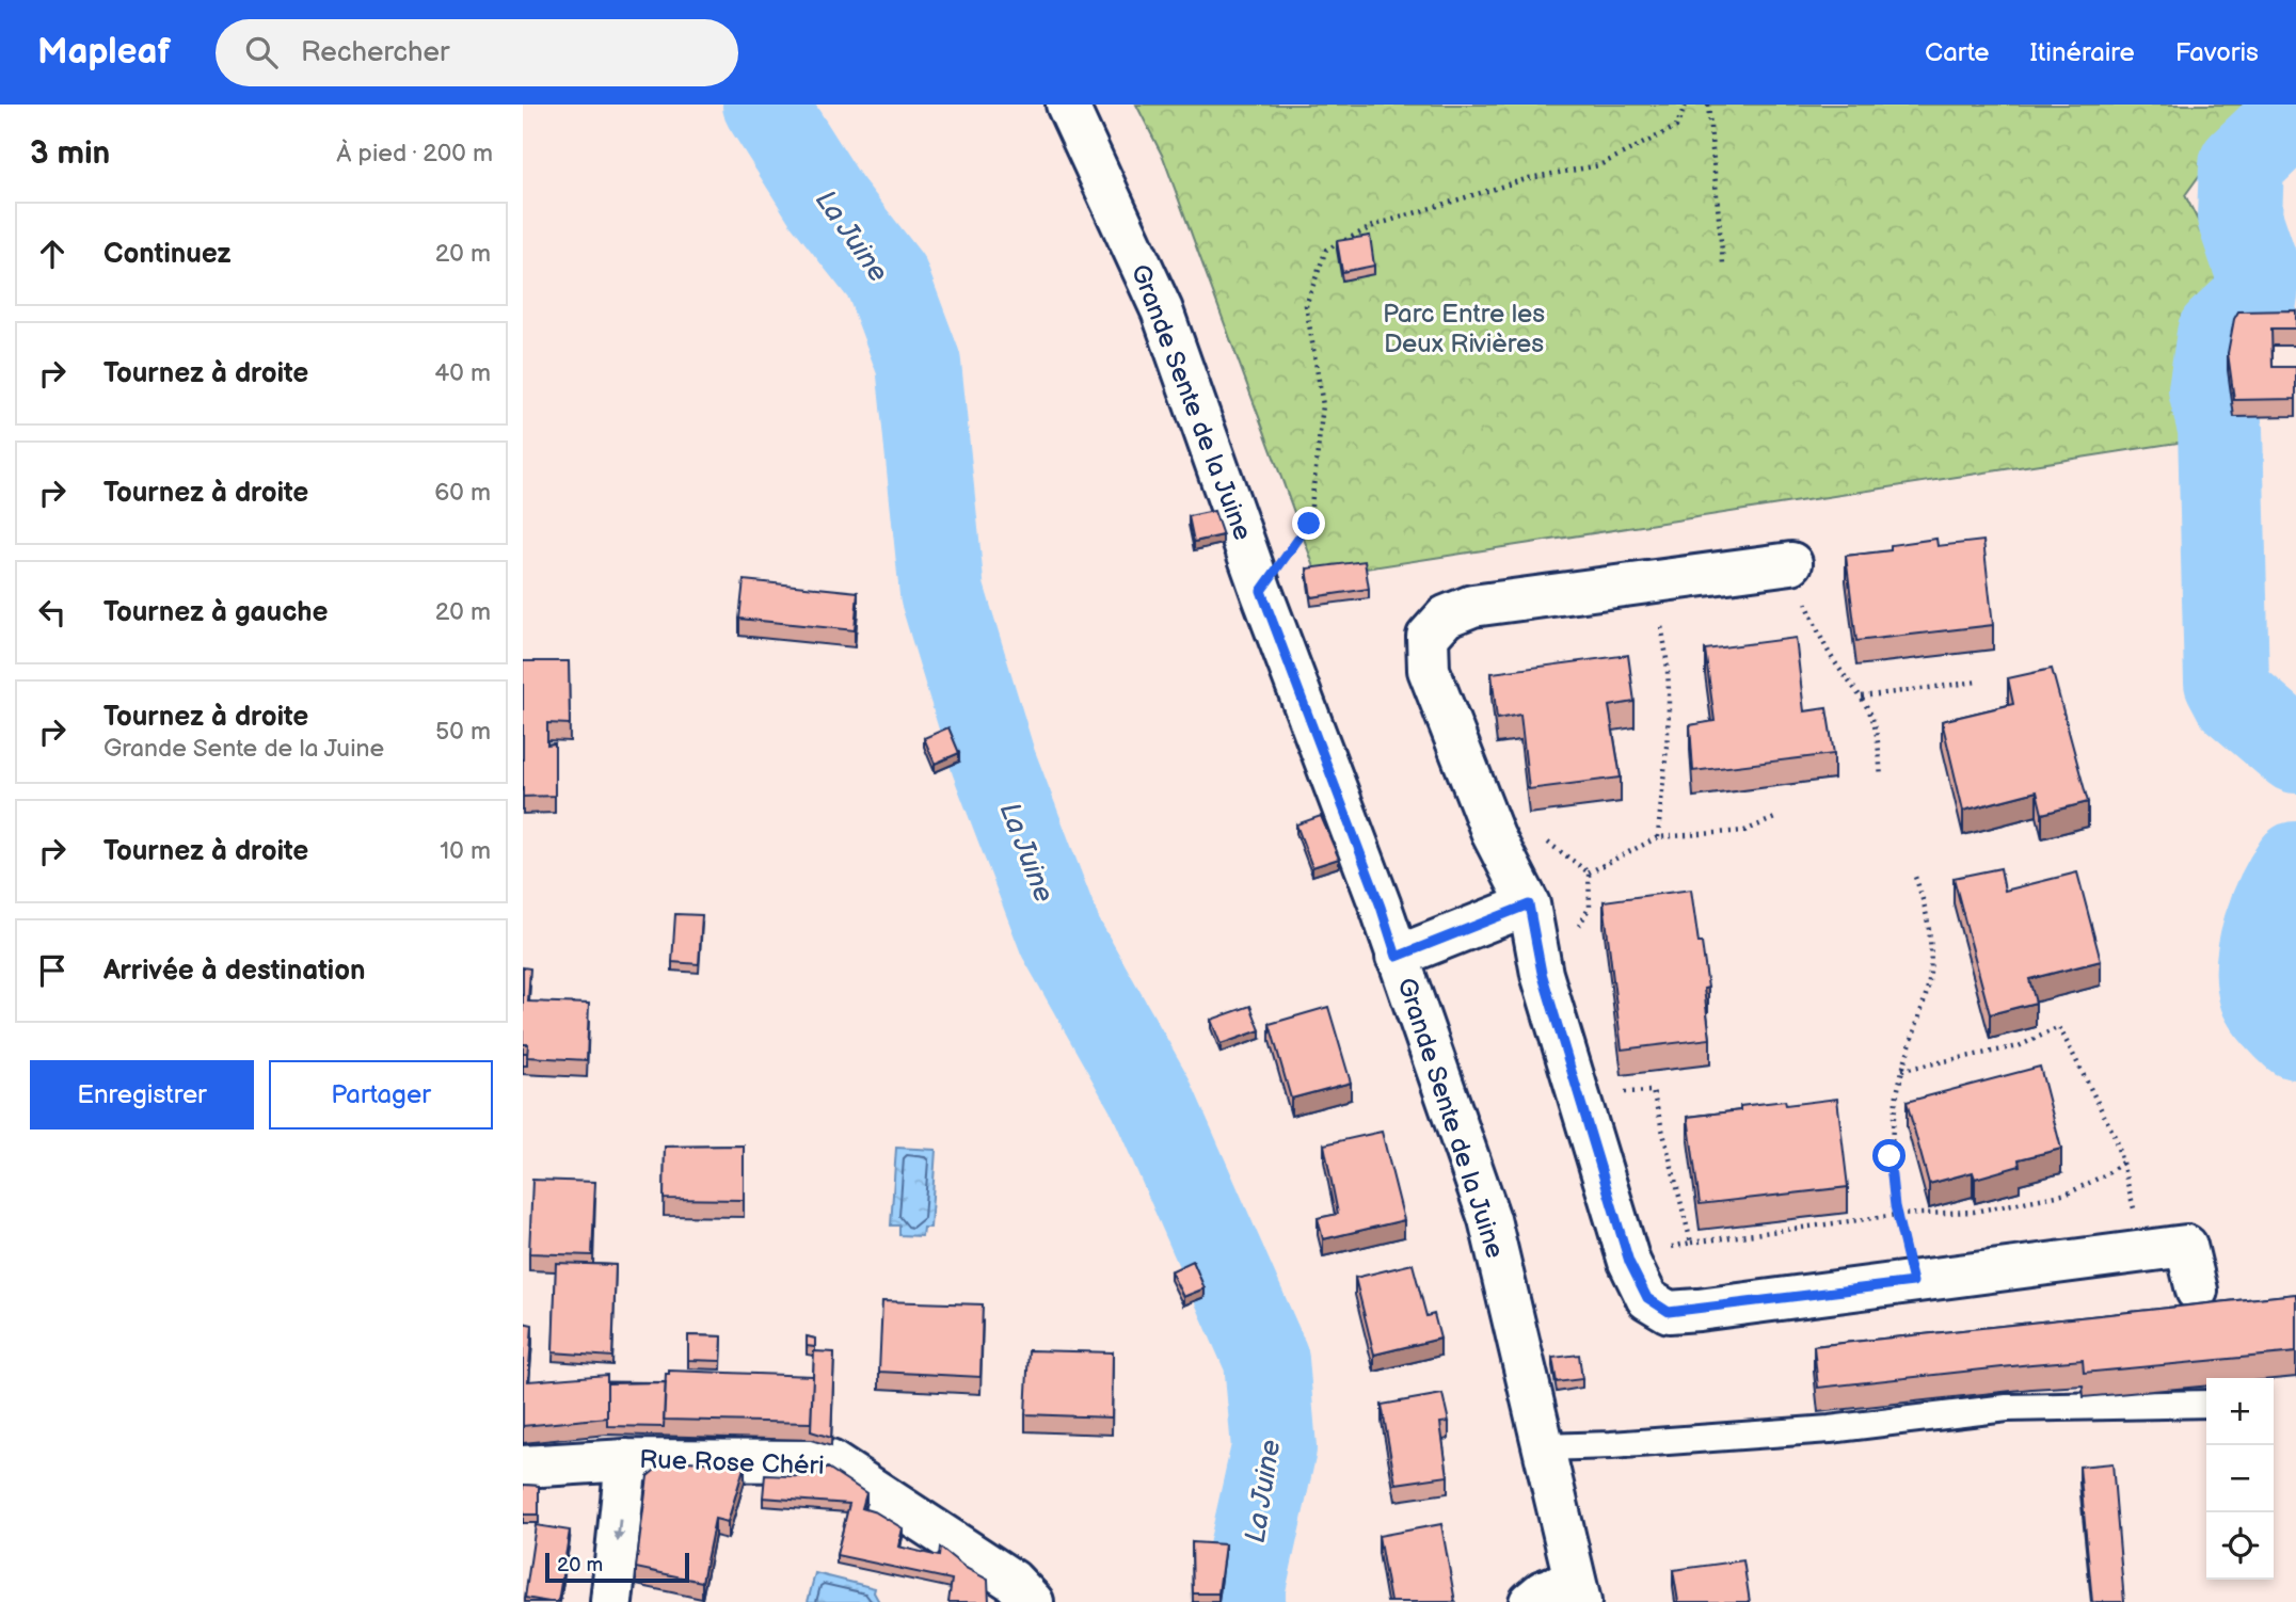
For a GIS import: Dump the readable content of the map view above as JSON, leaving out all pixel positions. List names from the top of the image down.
{
  "streets": {
    "street": ["Grande Sente de la Juine", "Rue Rose Chéri"]
  },
  "water": ["La Juine"],
  "parks": ["Parc Entre les Deux Rivières"],
  "scale_bar": "20 m",
  "page": {
    "header": "Mapleaf",
    "search": "Rechercher",
    "nav": ["Carte", "Itinéraire", "Favoris"],
    "heading": ["3 min", "À pied · 200 m"],
    "list": [
      ["Continuez", "20 m"],
      ["Tournez à droite", "40 m"],
      ["Tournez à droite", "60 m"],
      ["Tournez à gauche", "20 m"],
      ["Tournez à droite", "Grande Sente de la Juine", "50 m"],
      ["Tournez à droite", "10 m"],
      "Arrivée à destination"
    ],
    "buttons": ["Enregistrer", "Partager"],
    "map_buttons": ["+", "−"],
    "scale": "20 m"
  }
}
